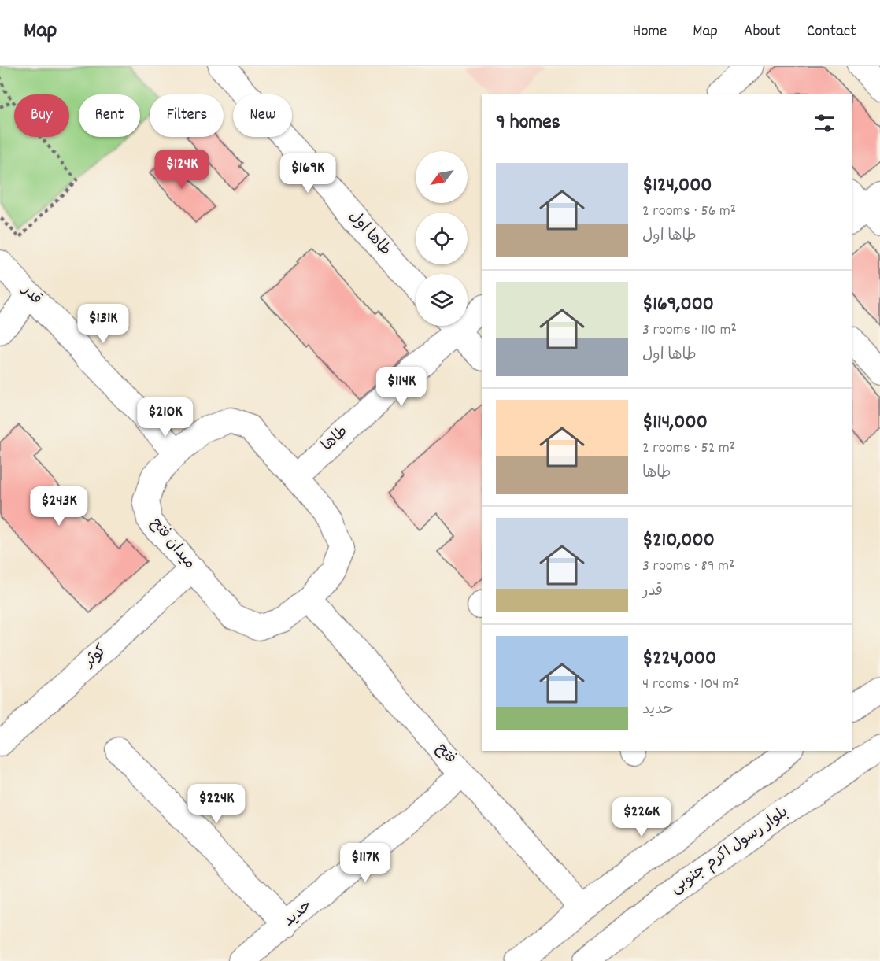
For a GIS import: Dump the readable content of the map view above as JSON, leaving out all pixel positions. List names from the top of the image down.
{
  "streets": {
    "main road": ["بلوار رسول اکرم جنوبی"],
    "street": [
      "طاها اول",
      "قدر",
      "طاها",
      "میدان فتح",
      "کوثر",
      "فتح",
      "حدید"
    ]
  },
  "crossings": [
    ["قدر", "میدان فتح"],
    ["طاها", "میدان فتح"],
    ["میدان فتح", "کوثر"],
    ["میدان فتح", "فتح"],
    ["فتح", "حدید"]
  ],
  "north": "bottom left",
  "page": {
    "header": "Map",
    "nav": [
      "Home",
      "Map",
      "About",
      "Contact"
    ],
    "chip": [
      "Buy",
      "Rent",
      "Filters",
      "New"
    ],
    "heading": "9 homes",
    "price": [
      "$124K",
      "$169K",
      "$131K",
      "$114K",
      "$210K",
      "$243K",
      "$224K",
      "$226K",
      "$117K"
    ],
    "list": [
      {
        "name": "$124,000",
        "note": "2 rooms · 56 m² · طاها اول"
      },
      {
        "name": "$169,000",
        "note": "3 rooms · 110 m² · طاها اول"
      },
      {
        "name": "$114,000",
        "note": "2 rooms · 52 m² · طاها"
      },
      {
        "name": "$210,000",
        "note": "3 rooms · 89 m² · قدر"
      },
      {
        "name": "$224,000",
        "note": "4 rooms · 104 m² · حدید"
      }
    ]
  }
}
